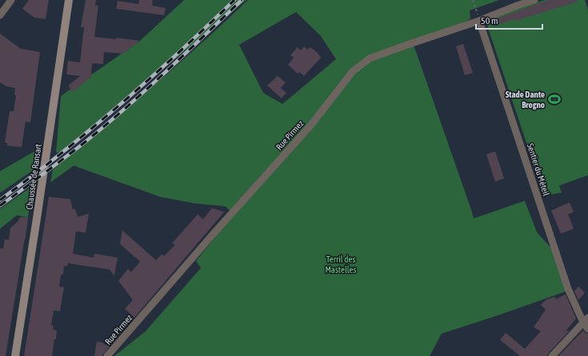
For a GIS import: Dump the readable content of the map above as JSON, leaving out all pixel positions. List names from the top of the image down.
{
  "streets": {
    "main road": ["Chaussée de Ransart"],
    "street": ["Rue Pirmez", "Sentier du Méteil"]
  },
  "crossings": [
    ["Rue Pirmez", "Sentier du Méteil"]
  ],
  "parks": ["Terril des Mastelles"],
  "places": {
    "sports": ["Stade Dante Brogno"]
  },
  "scale_bar": "50 m"
}
